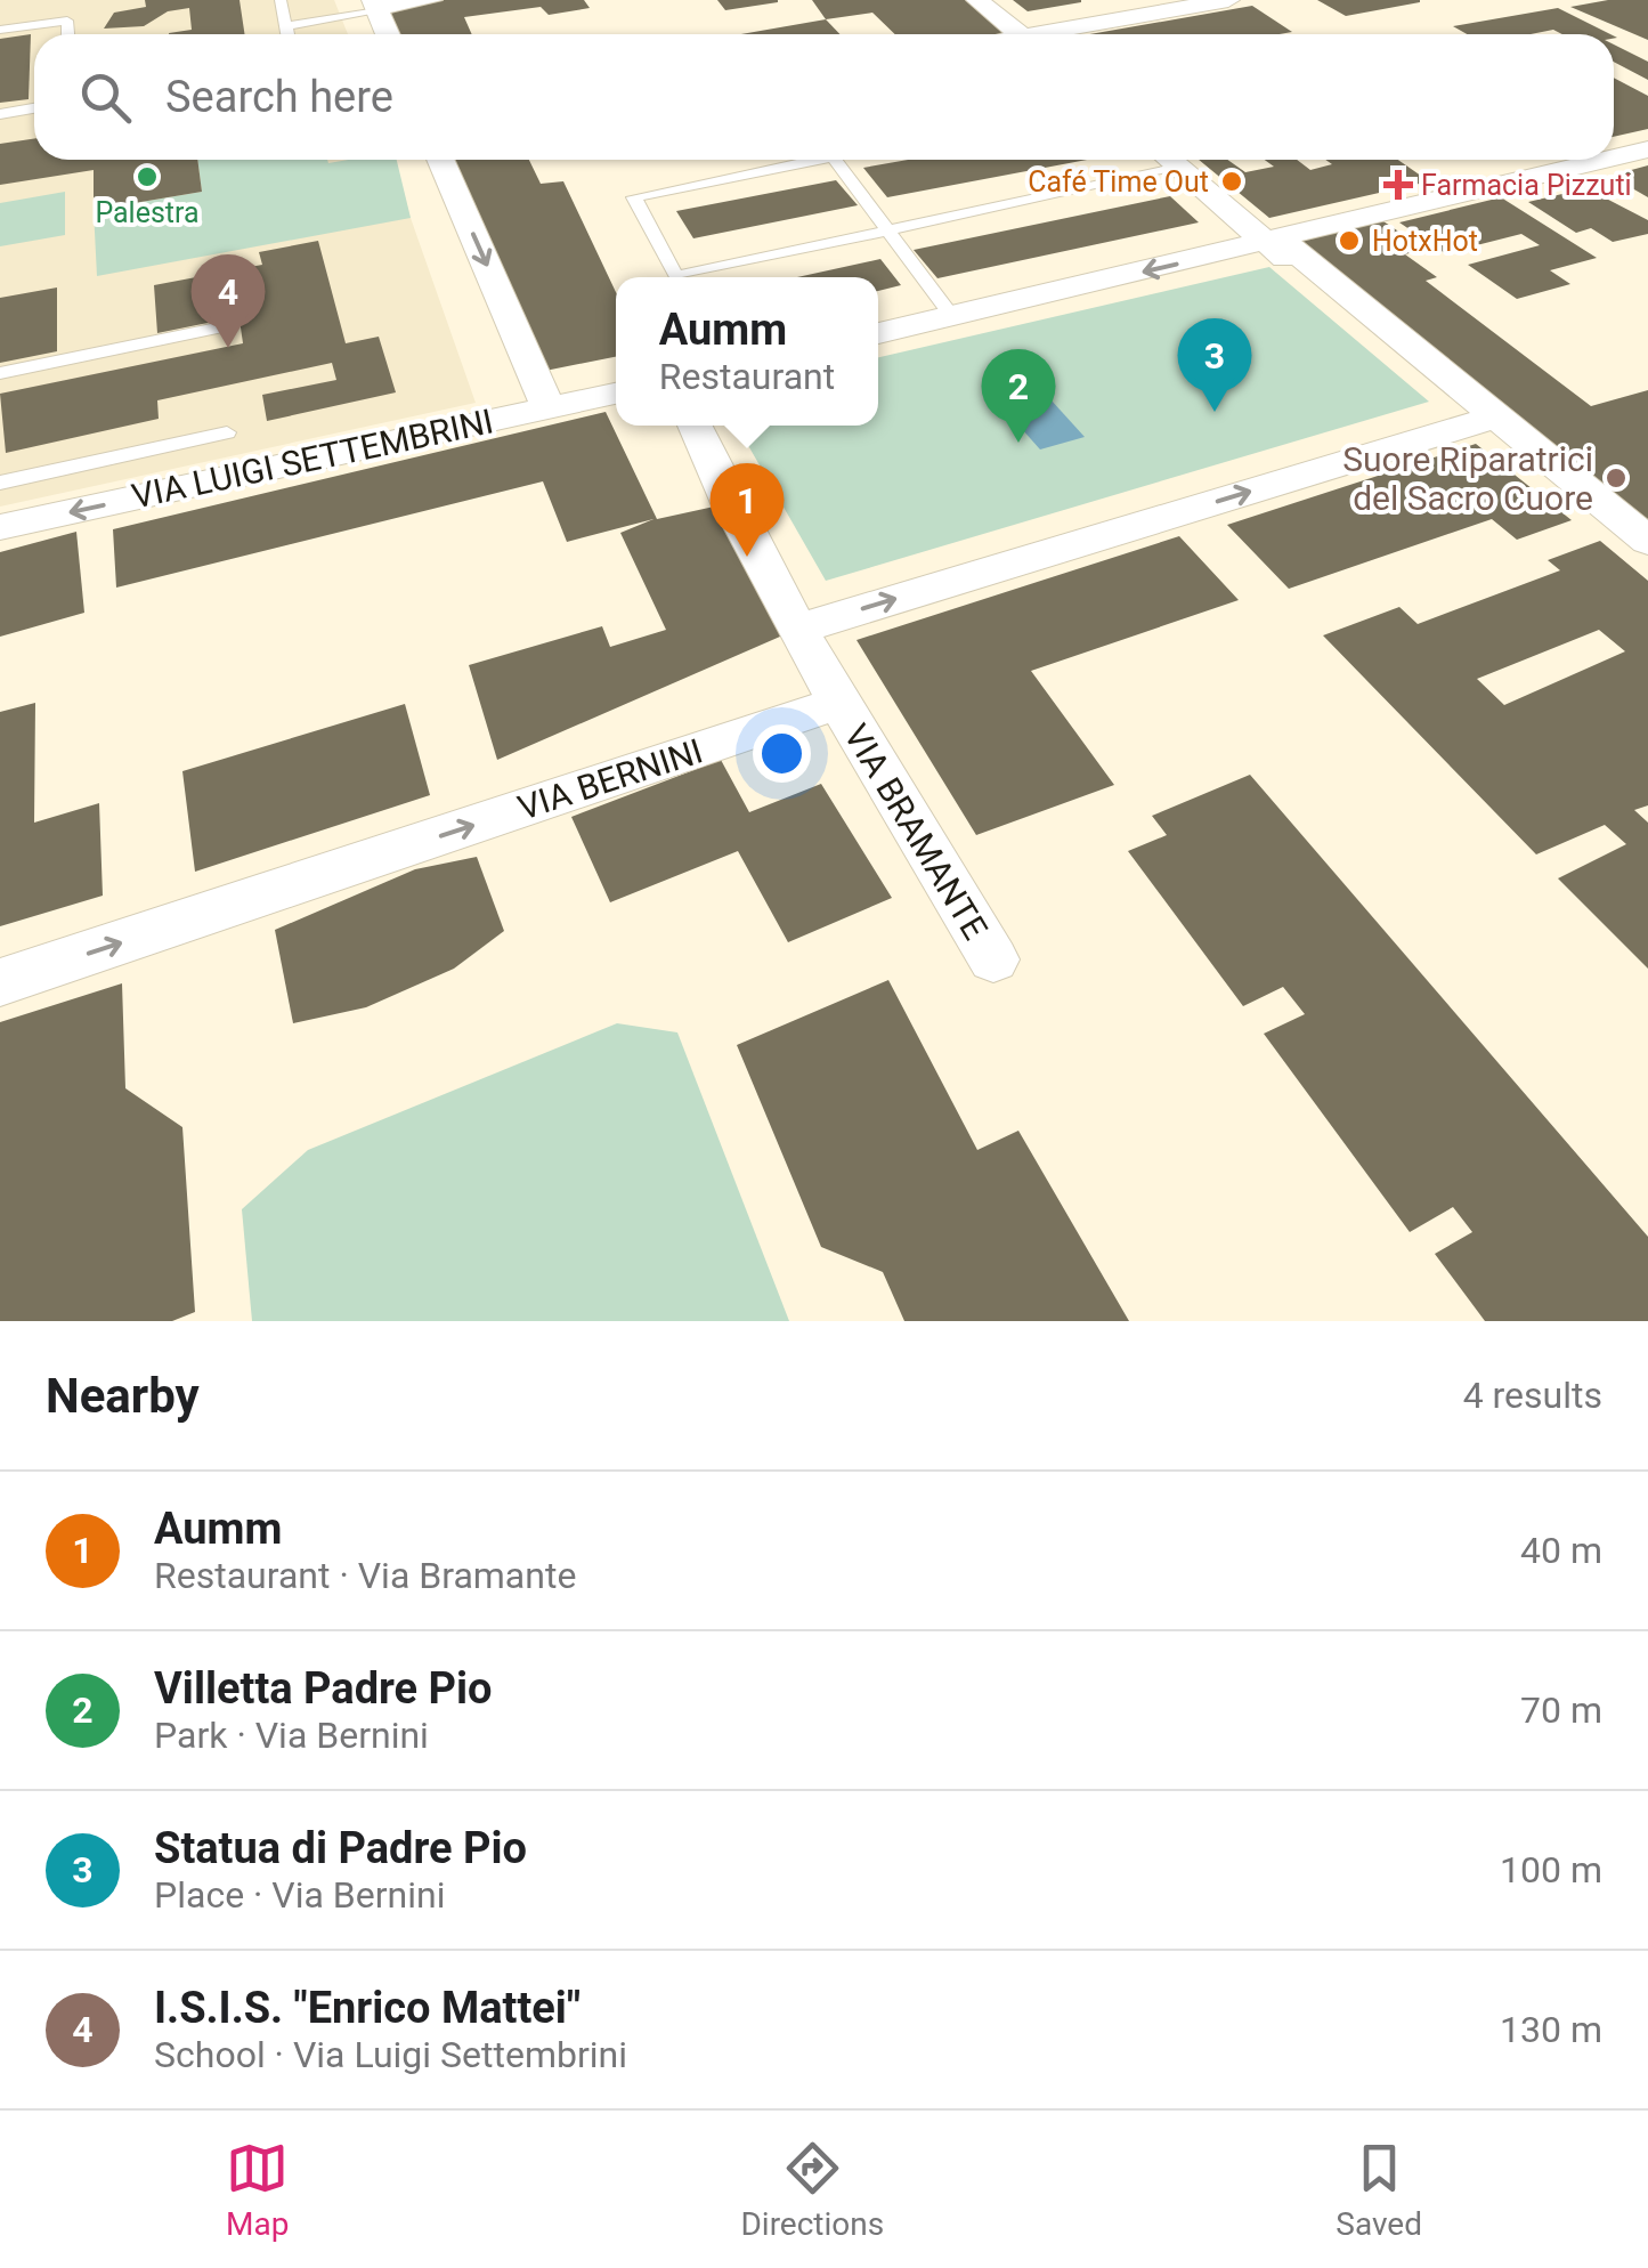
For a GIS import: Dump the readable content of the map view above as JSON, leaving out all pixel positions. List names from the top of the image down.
{
  "streets": {
    "street": ["VIA LUIGI SETTEMBRINI", "VIA BERNINI", "VIA BRAMANTE"]
  },
  "crossings": [
    ["VIA BERNINI", "VIA BRAMANTE"]
  ],
  "one_way": ["VIA LUIGI SETTEMBRINI", "VIA BERNINI"],
  "places": {
    "other": [
      "Palestra",
      "Café Time Out",
      "HotxHot",
      "Suore Riparatrici del Sacro Cuore"
    ],
    "health": ["Farmacia Pizzuti"]
  },
  "page": {
    "search": "Search here",
    "pins": [
      "4",
      "3",
      "2",
      "1"
    ],
    "popup": ["Aumm", "Restaurant"],
    "heading": ["Nearby", "4 results"],
    "list": [
      {
        "mark": "1",
        "name": "Aumm",
        "note": "Restaurant · Via Bramante",
        "value": "40 m"
      },
      {
        "mark": "2",
        "name": "Villetta Padre Pio",
        "note": "Park · Via Bernini",
        "value": "70 m"
      },
      {
        "mark": "3",
        "name": "Statua di Padre Pio",
        "note": "Place · Via Bernini",
        "value": "100 m"
      },
      {
        "mark": "4",
        "name": "I.S.I.S. \"Enrico Mattei\"",
        "note": "School · Via Luigi Settembrini",
        "value": "130 m"
      }
    ],
    "nav": ["Map", "Directions", "Saved"]
  }
}
